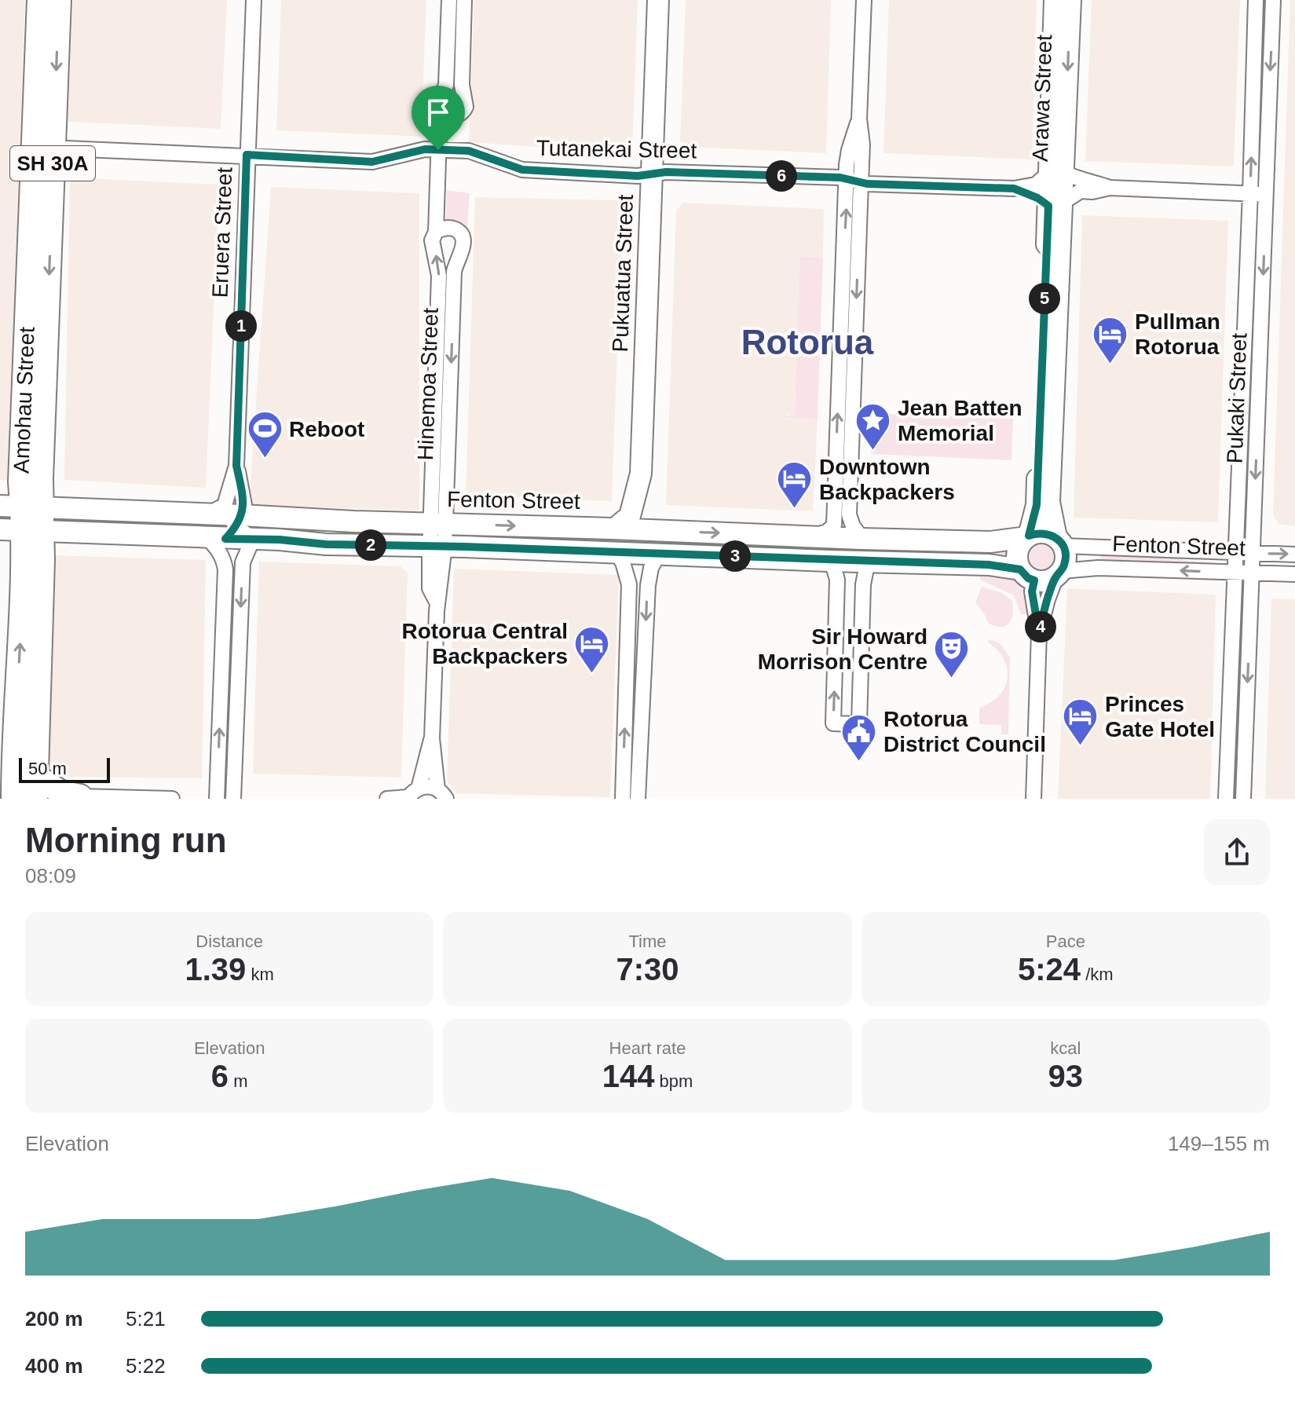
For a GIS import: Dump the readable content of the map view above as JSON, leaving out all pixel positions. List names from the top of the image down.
{
  "streets": {
    "main road": [
      "Arawa Street",
      "SH 30A",
      "Pukuatua Street",
      "Amohau Street",
      "Fenton Street"
    ],
    "street": [
      "Tutanekai Street",
      "Eruera Street",
      "Hinemoa Street",
      "Pukaki Street"
    ]
  },
  "crossings": [
    ["Arawa Street", "Tutanekai Street"],
    ["Arawa Street", "Fenton Street"],
    ["Tutanekai Street", "Eruera Street"],
    ["Tutanekai Street", "Pukuatua Street"],
    ["Tutanekai Street", "Hinemoa Street"],
    ["Tutanekai Street", "Amohau Street"],
    ["Eruera Street", "Fenton Street"],
    ["Pukuatua Street", "Fenton Street"],
    ["Hinemoa Street", "Fenton Street"],
    ["Pukaki Street", "Fenton Street"],
    ["Amohau Street", "Fenton Street"]
  ],
  "districts": ["Rotorua"],
  "places": {
    "hotel": [
      "Pullman Rotorua",
      "Downtown Backpackers",
      "Rotorua Central Backpackers",
      "Princes Gate Hotel"
    ],
    "place": ["Jean Batten Memorial"],
    "sports": ["Reboot"],
    "theatre": ["Sir Howard Morrison Centre"],
    "public building": ["Rotorua District Council"]
  },
  "scale_bar": "50 m",
  "page": {
    "pins": [
      "6",
      "5",
      "1",
      "2",
      "3",
      "4"
    ],
    "scale": "50 m",
    "heading": ["Morning run", "08:09"],
    "stats": [
      ["Distance", "1.39 km"],
      ["Time", "7:30"],
      ["Pace", "5:24 /km"],
      ["Elevation", "6 m"],
      ["Heart rate", "144 bpm"],
      ["kcal", "93"]
    ],
    "chart": ["Elevation", "149–155 m"],
    "list": [
      {
        "name": "200 m",
        "note": "5:21"
      },
      {
        "name": "400 m",
        "note": "5:22"
      }
    ]
  }
}
